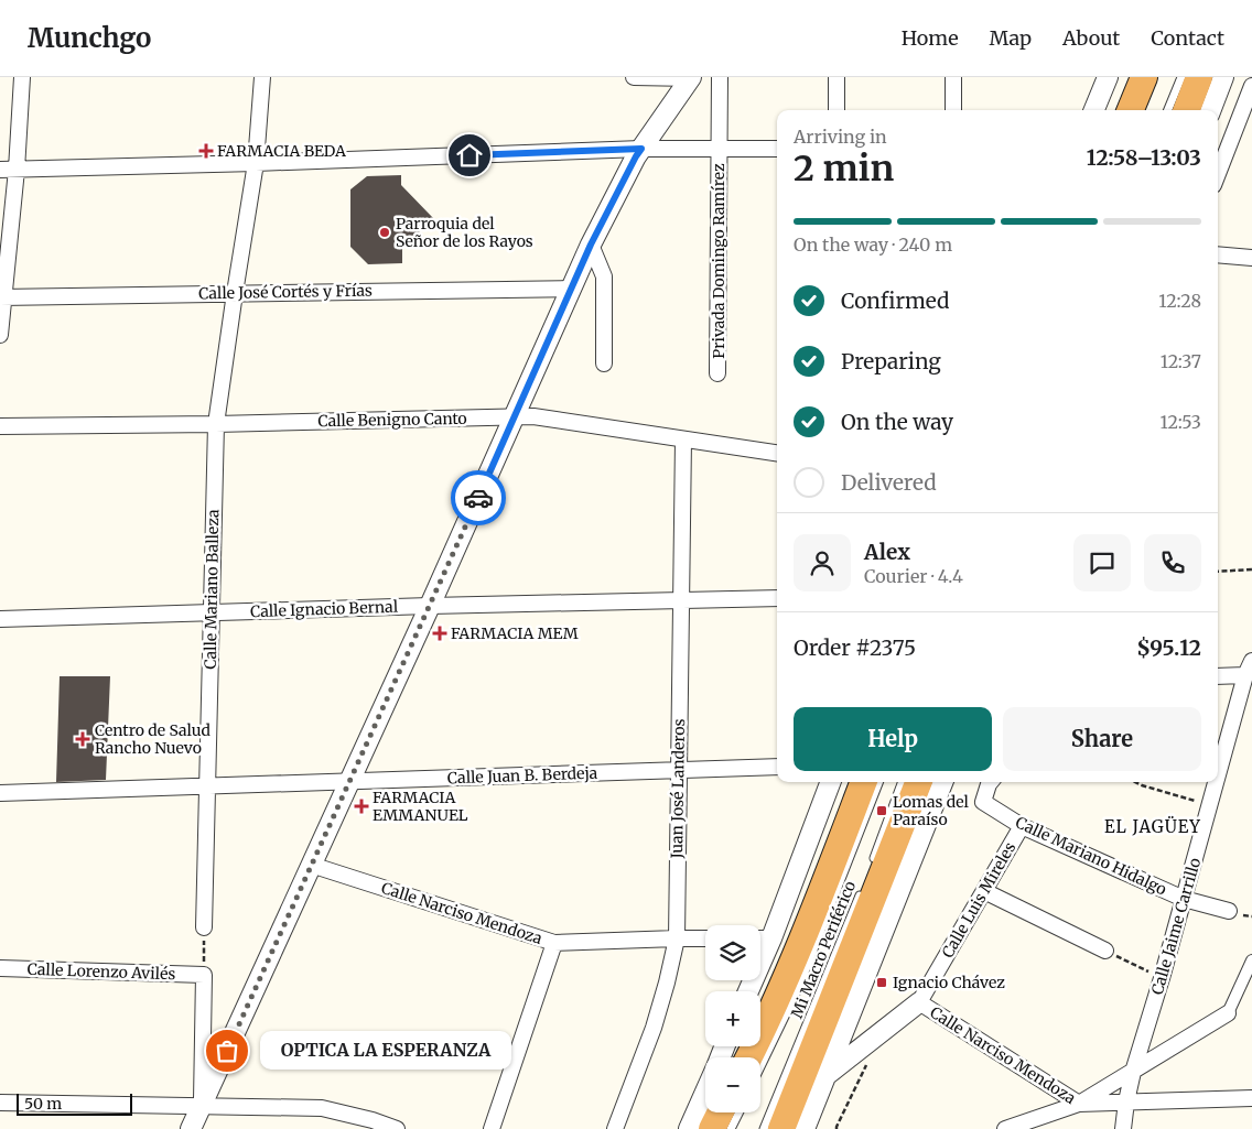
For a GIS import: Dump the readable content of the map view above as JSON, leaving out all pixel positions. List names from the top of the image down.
{
  "streets": {
    "street": [
      "Privada Domingo Ramírez",
      "Calle José Cortés y Frías",
      "Calle Benigno Canto",
      "Calle Mariano Balleza",
      "Calle Ignacio Bernal",
      "Calle Juan B. Berdeja",
      "Juan José Landeros",
      "Calle Mariano Hidalgo",
      "Calle Luis Mireles",
      "Calle Narciso Mendoza",
      "Calle Jaime Carrillo",
      "Calle Lorenzo Avilés"
    ],
    "lane": ["Mi Macro Periférico"]
  },
  "crossings": [
    ["Calle José Cortés y Frías", "Calle Mariano Balleza"],
    ["Calle Benigno Canto", "Calle Mariano Balleza"],
    ["Calle Benigno Canto", "Juan José Landeros"],
    ["Calle Mariano Balleza", "Calle Ignacio Bernal"],
    ["Calle Mariano Balleza", "Calle Juan B. Berdeja"],
    ["Calle Ignacio Bernal", "Juan José Landeros"],
    ["Calle Juan B. Berdeja", "Juan José Landeros"],
    ["Juan José Landeros", "Calle Narciso Mendoza"],
    ["Calle Mariano Hidalgo", "Calle Luis Mireles"],
    ["Calle Mariano Hidalgo", "Calle Jaime Carrillo"],
    ["Calle Luis Mireles", "Calle Narciso Mendoza"],
    ["Calle Narciso Mendoza", "Calle Jaime Carrillo"]
  ],
  "districts": ["EL JAGÜEY"],
  "places": {
    "health": [
      "FARMACIA BEDA",
      "FARMACIA MEM",
      "Centro de Salud Rancho Nuevo",
      "FARMACIA EMMANUEL"
    ],
    "other": ["Parroquia del Señor de los Rayos", "OPTICA LA ESPERANZA"],
    "transit": ["Lomas del Paraíso", "Ignacio Chávez"]
  },
  "scale_bar": "50 m",
  "page": {
    "header": "Munchgo",
    "nav": [
      "Home",
      "Map",
      "About",
      "Contact"
    ],
    "heading": ["2 min", "Arriving in", "12:58–13:03"],
    "panel": [
      "Alex",
      "Courier · 4.4",
      "Order #2375",
      "$95.12"
    ],
    "bar": "On the way · 240 m",
    "list": [
      ["Confirmed", "12:28"],
      ["Preparing", "12:37"],
      ["On the way", "12:53"],
      "Delivered"
    ],
    "buttons": ["Help", "Share"],
    "map_buttons": ["+", "−"],
    "bubble": "OPTICA LA ESPERANZA",
    "scale": "50 m"
  }
}
